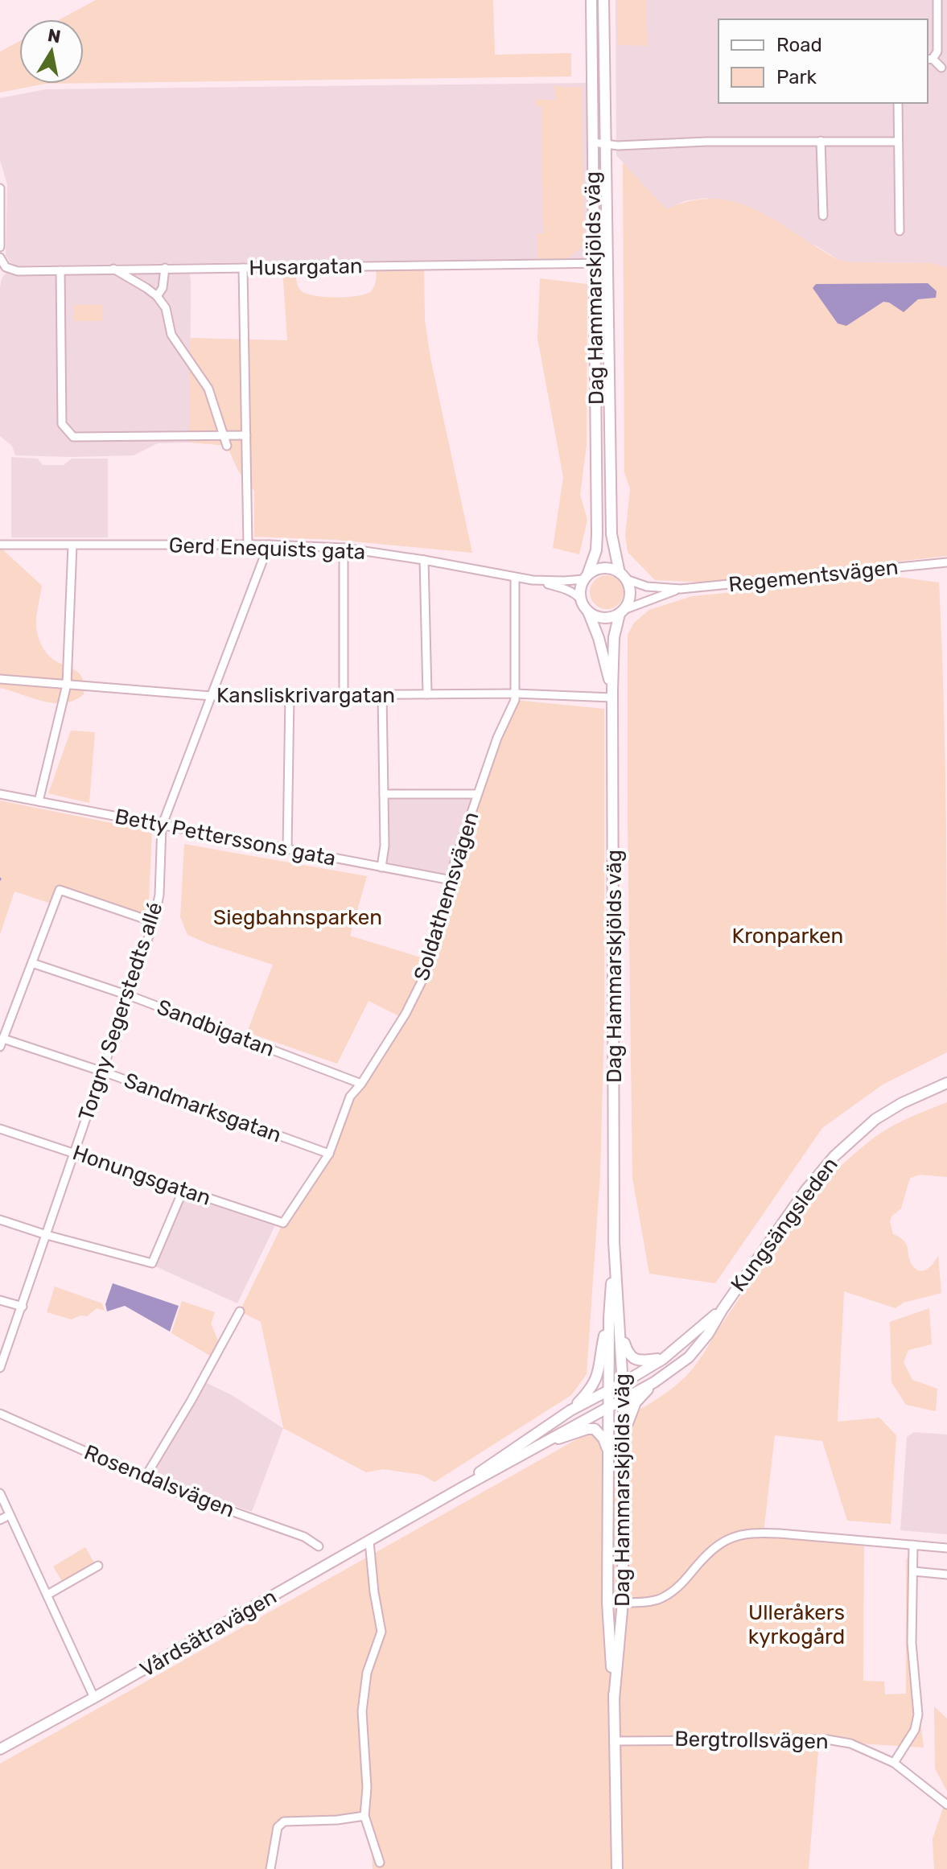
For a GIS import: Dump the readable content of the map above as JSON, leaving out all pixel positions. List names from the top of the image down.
{
  "streets": {
    "main road": ["Dag Hammarskjölds väg", "Kungsängsleden", "Vårdsätravägen"],
    "street": [
      "Husargatan",
      "Gerd Enequists gata",
      "Regementsvägen",
      "Kansliskrivargatan",
      "Betty Petterssons gata",
      "Soldathemsvägen",
      "Torgny Segerstedts allé",
      "Sandbigatan",
      "Sandmarksgatan",
      "Honungsgatan",
      "Rosendalsvägen",
      "Bergtrollsvägen"
    ]
  },
  "crossings": [
    ["Husargatan", "Dag Hammarskjölds väg"],
    ["Dag Hammarskjölds väg", "Gerd Enequists gata"],
    ["Dag Hammarskjölds väg", "Regementsvägen"],
    ["Dag Hammarskjölds väg", "Kansliskrivargatan"],
    ["Dag Hammarskjölds väg", "Kungsängsleden"],
    ["Dag Hammarskjölds väg", "Vårdsätravägen"],
    ["Dag Hammarskjölds väg", "Bergtrollsvägen"],
    ["Gerd Enequists gata", "Regementsvägen"],
    ["Gerd Enequists gata", "Soldathemsvägen"],
    ["Gerd Enequists gata", "Torgny Segerstedts allé"],
    ["Kansliskrivargatan", "Soldathemsvägen"],
    ["Kansliskrivargatan", "Torgny Segerstedts allé"],
    ["Betty Petterssons gata", "Soldathemsvägen"],
    ["Betty Petterssons gata", "Torgny Segerstedts allé"],
    ["Soldathemsvägen", "Sandbigatan"],
    ["Soldathemsvägen", "Sandmarksgatan"],
    ["Soldathemsvägen", "Honungsgatan"],
    ["Torgny Segerstedts allé", "Sandbigatan"],
    ["Torgny Segerstedts allé", "Sandmarksgatan"],
    ["Torgny Segerstedts allé", "Honungsgatan"],
    ["Kungsängsleden", "Vårdsätravägen"]
  ],
  "parks": ["Siegbahnsparken", "Kronparken", "Ulleråkers kyrkogård"],
  "legend": ["Road", "Park"],
  "north": "top"
}
